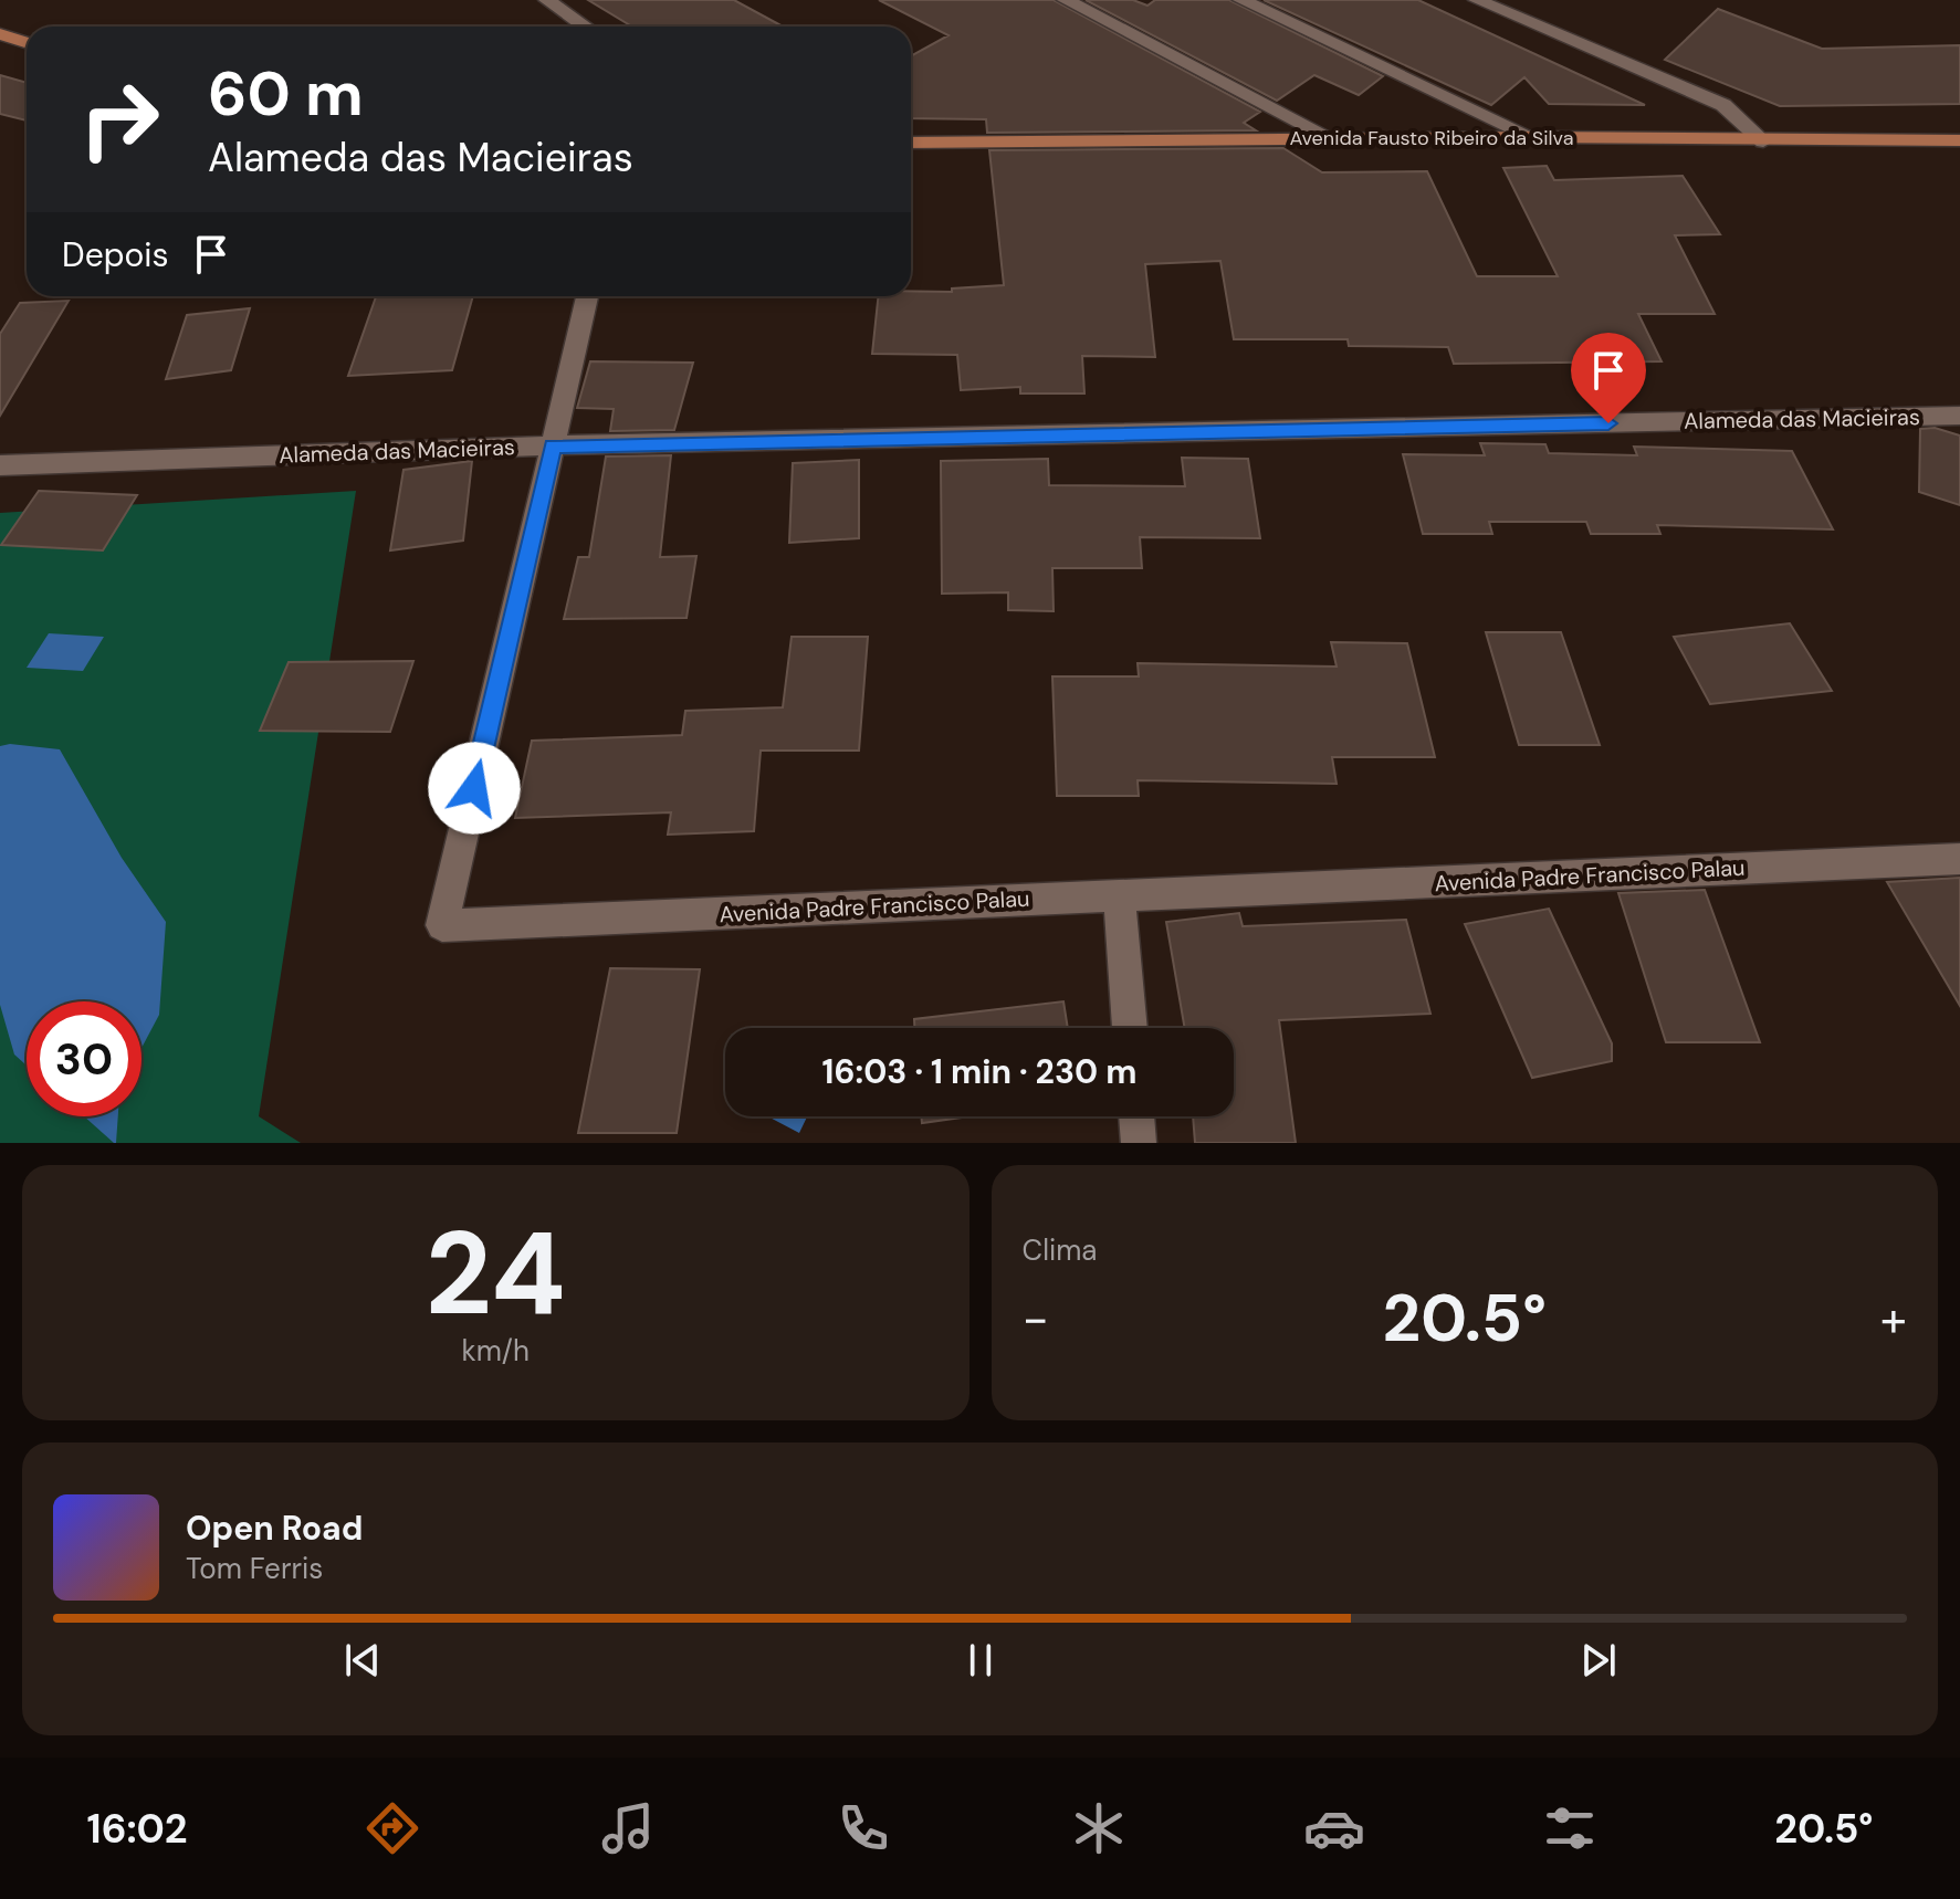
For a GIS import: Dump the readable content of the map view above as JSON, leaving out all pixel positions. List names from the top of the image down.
{
  "streets": {
    "main road": ["Avenida Fausto Ribeiro da Silva"],
    "street": ["Alameda das Macieiras", "Avenida Padre Francisco Palau"]
  },
  "crossings": [
    ["Alameda das Macieiras", "Avenida Padre Francisco Palau"]
  ],
  "page": {
    "turn": ["60 m", "Alameda das Macieiras"],
    "then": "Depois",
    "limit": "30",
    "trip": "16:03 · 1 min · 230 m",
    "tile": [
      ["24", "km/h"],
      "Clima"
    ],
    "heat": ["−", "20.5°", "+"],
    "song": ["Open Road", "Tom Ferris"],
    "tabs": ["16:02", "20.5°"]
  }
}
